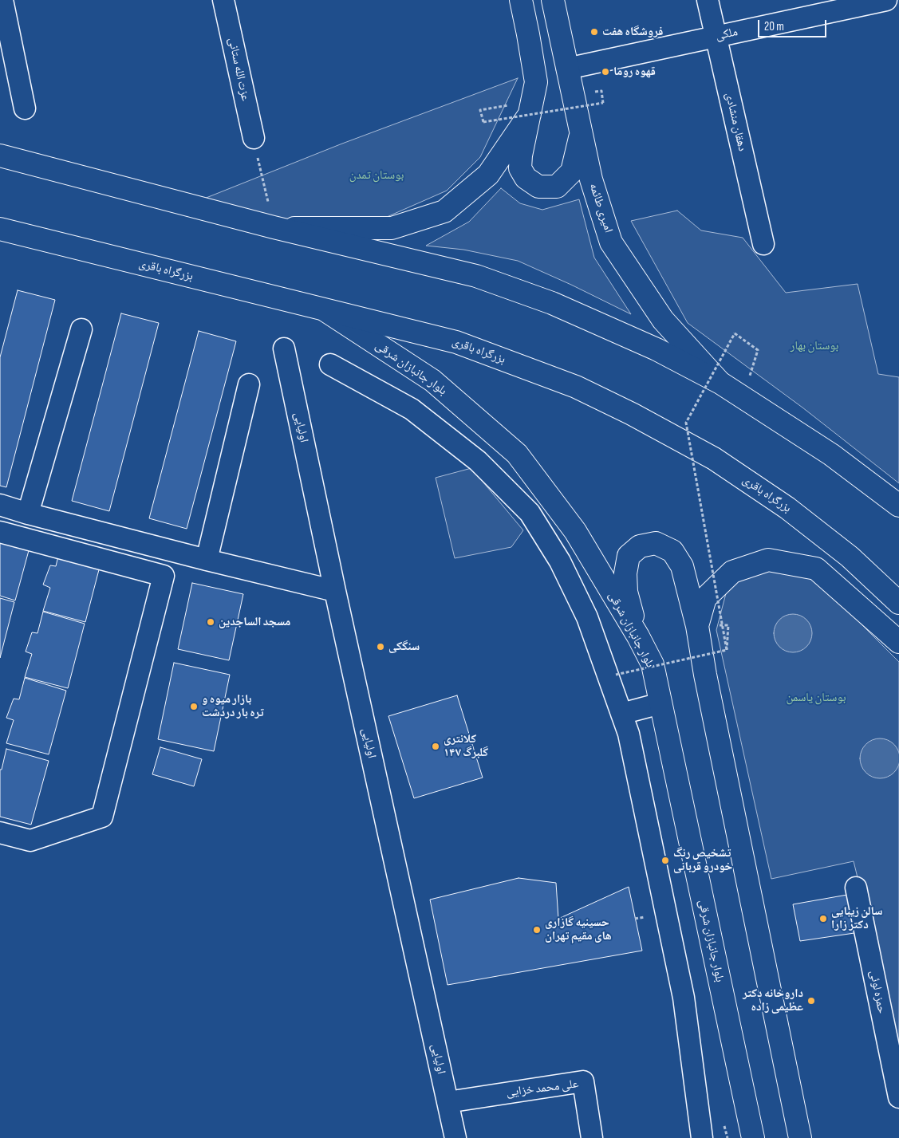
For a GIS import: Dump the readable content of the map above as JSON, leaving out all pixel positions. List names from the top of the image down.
{
  "streets": {
    "main road": ["امیری طائمه", "بزرگراه باقری", "بلوار جانبازان شرقی"],
    "street": [
      "ملکی",
      "عزت الله ستانی",
      "دهقان منشادی",
      "اولیایی",
      "حمزه لوئی",
      "علی محمد خزایی"
    ]
  },
  "crossings": [
    ["ملکی", "دهقان منشادی"],
    ["ملکی", "امیری طائمه"],
    ["بزرگراه باقری", "بلوار جانبازان شرقی"],
    ["اولیایی", "علی محمد خزایی"]
  ],
  "parks": ["بوستان تمدن", "بوستان بهار", "بوستان یاسمن"],
  "places": [
    "فروشگاه هفت",
    "قهوه روما",
    "مسجد الساجدین",
    "سنگکی",
    "بازار میوه و تره بار دردشت",
    "کلانتری ۱۴۷ گلبرگ",
    "تشخیص رنگ خودرو قربانی",
    "سالن زیبایی دکتر زارا",
    "حسینیه گازاری های مقیم تهران",
    "داروخانه دکتر عظیمی زاده"
  ],
  "scale_bar": "20 m"
}
